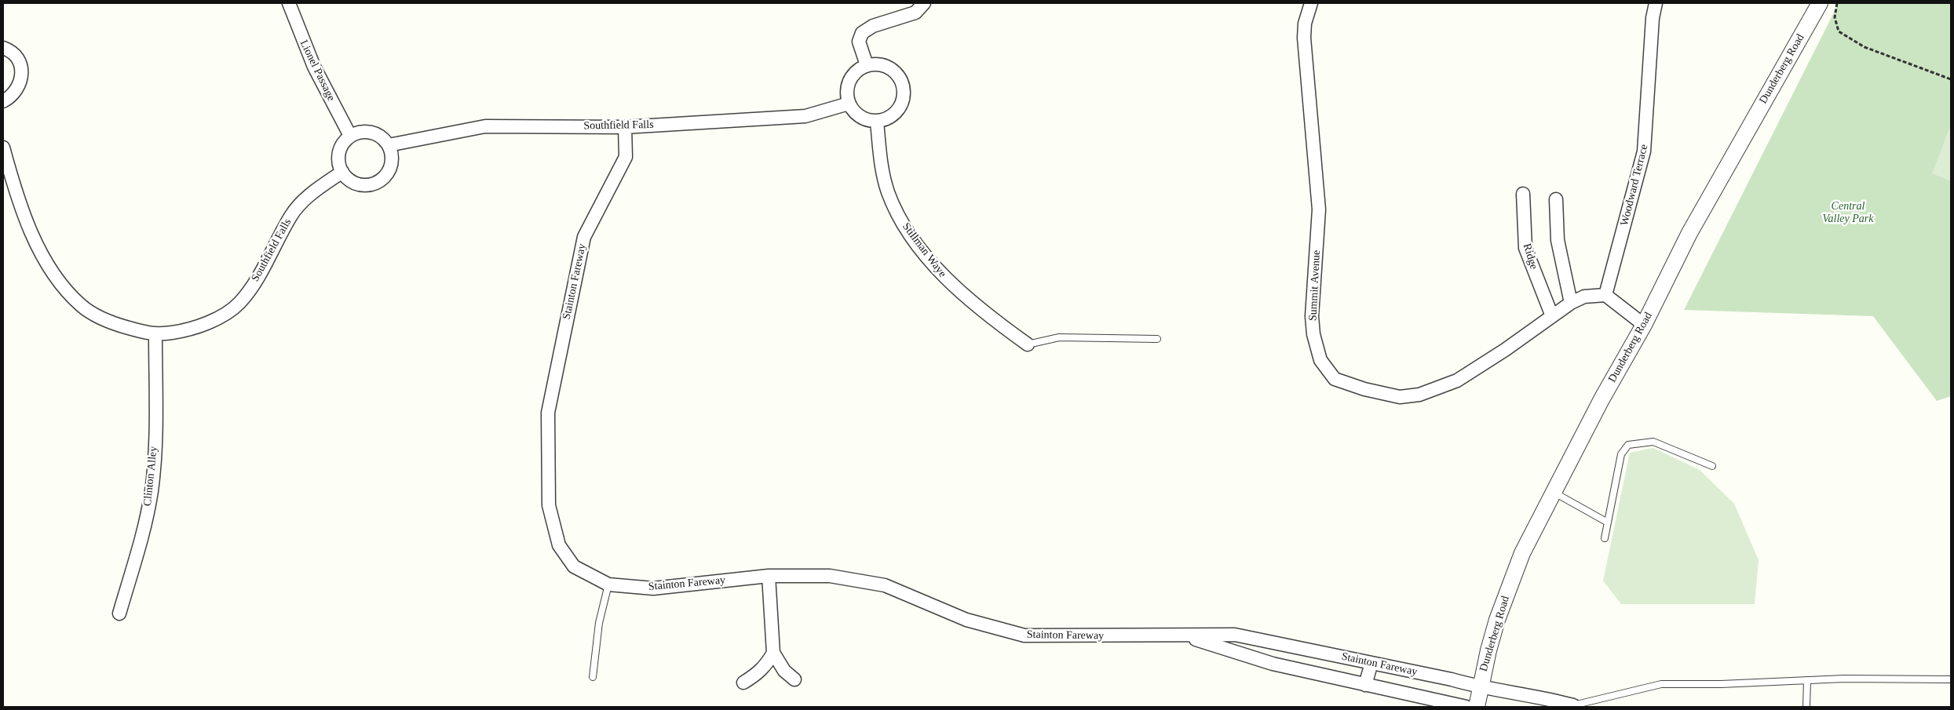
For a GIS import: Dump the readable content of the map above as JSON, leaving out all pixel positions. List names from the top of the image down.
{
  "streets": {
    "street": [
      "Dunderberg Road",
      "Lionel Passage",
      "Southfield Falls",
      "Woodward Terrace",
      "Stillman Waye",
      "Ridge",
      "Stainton Fareway",
      "Summit Avenue",
      "Clinton Alley"
    ]
  },
  "crossings": [
    ["Dunderberg Road", "Stainton Fareway"],
    ["Lionel Passage", "Southfield Falls"],
    ["Southfield Falls", "Stillman Waye"],
    ["Southfield Falls", "Stainton Fareway"],
    ["Southfield Falls", "Clinton Alley"],
    ["Woodward Terrace", "Summit Avenue"],
    ["Ridge", "Summit Avenue"]
  ],
  "parks": ["Central Valley Park"]
}
